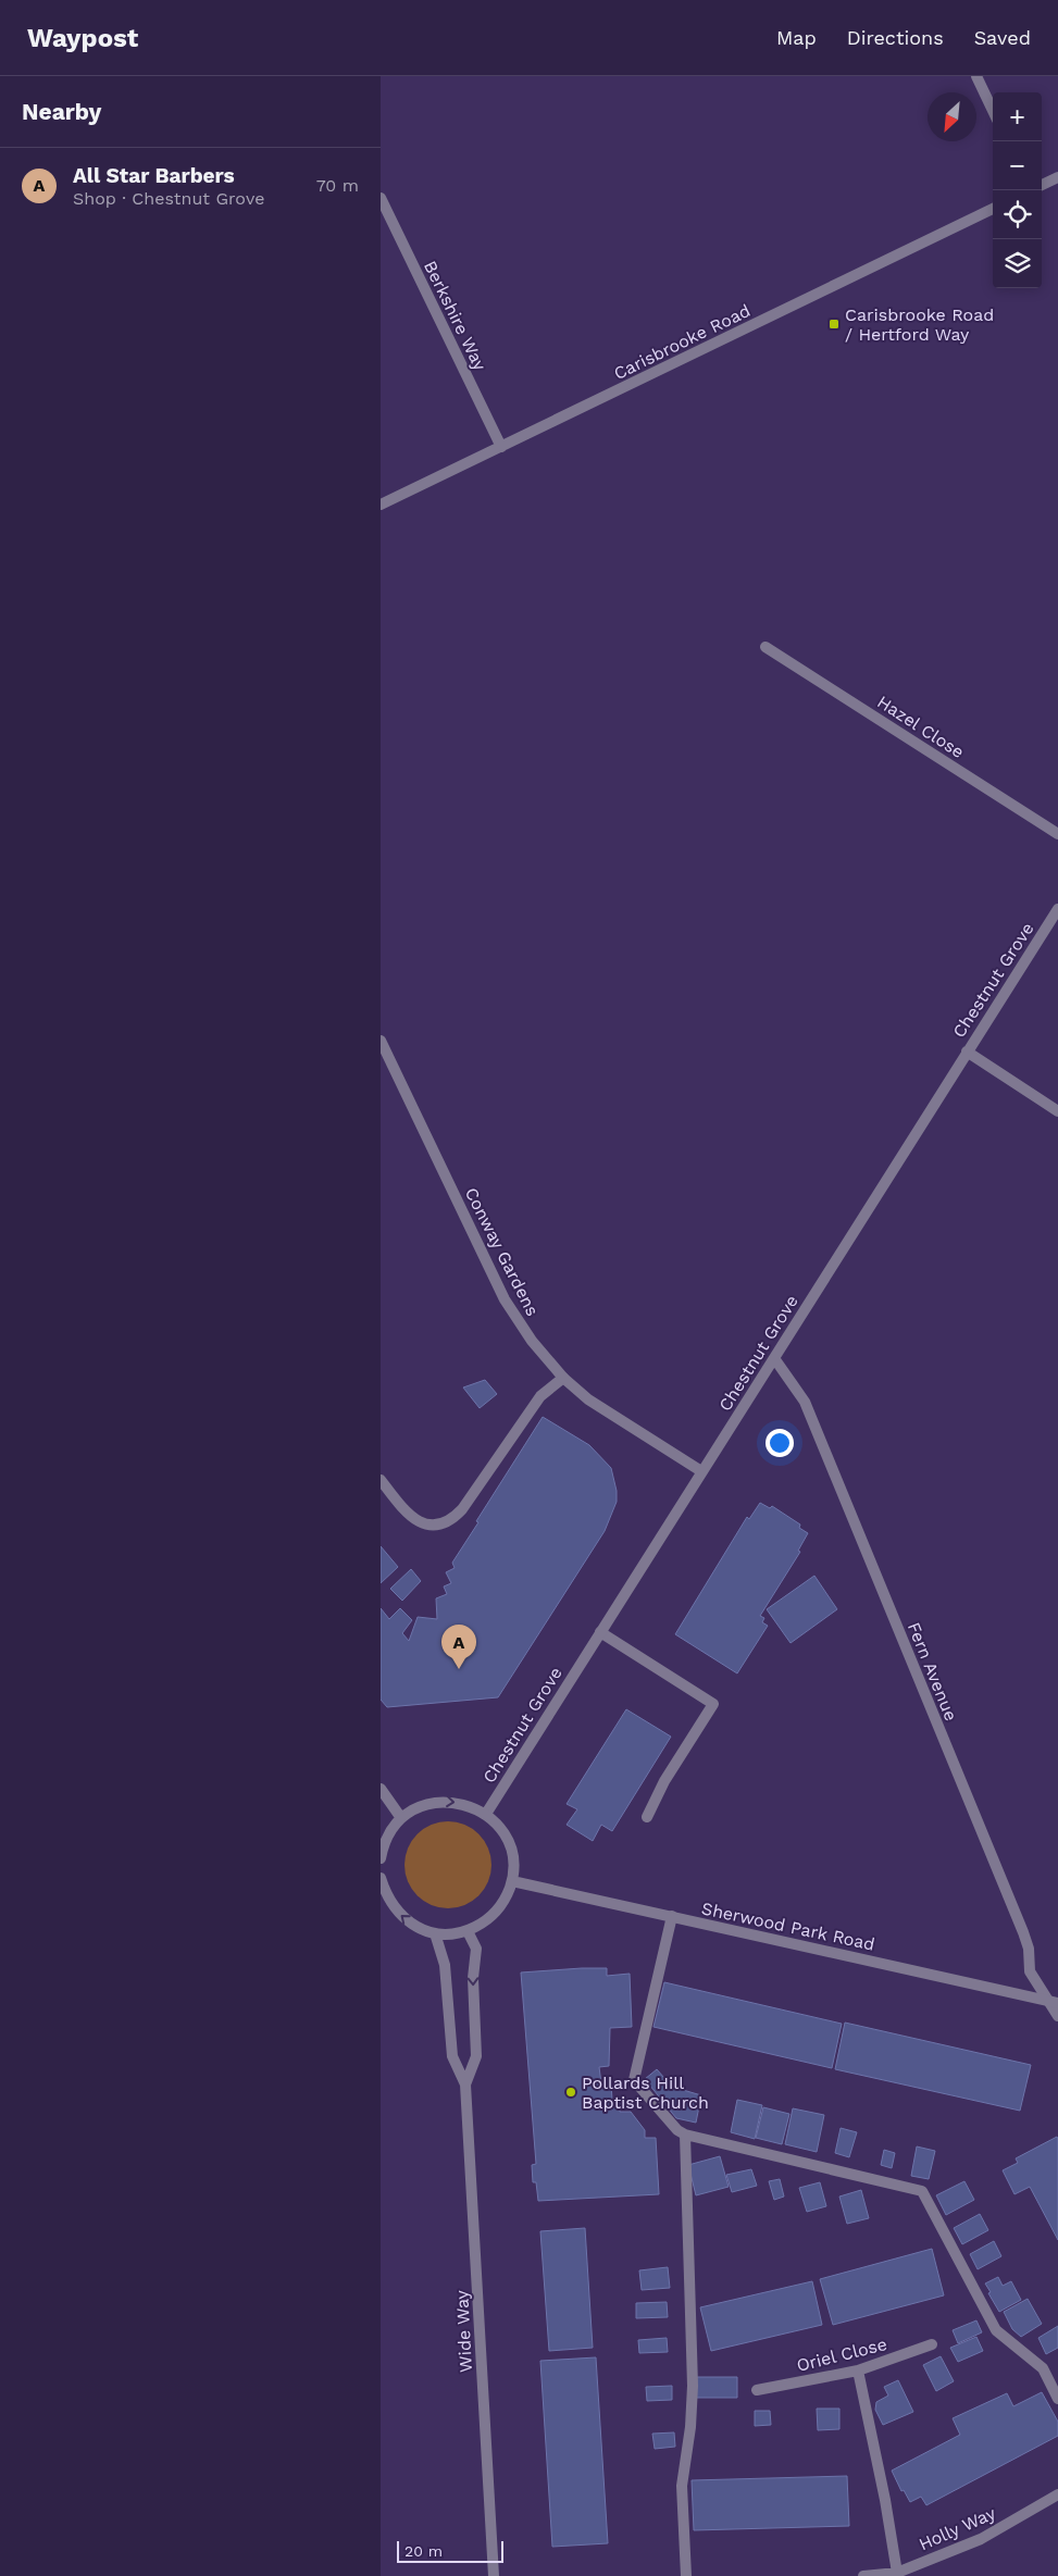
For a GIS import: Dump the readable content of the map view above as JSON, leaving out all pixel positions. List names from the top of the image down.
{
  "streets": {
    "street": [
      "Berkshire Way",
      "Carisbrooke Road",
      "Hazel Close",
      "Chestnut Grove",
      "Conway Gardens",
      "Fern Avenue",
      "Sherwood Park Road",
      "Wide Way",
      "Oriel Close",
      "Holly Way"
    ]
  },
  "crossings": [
    ["Berkshire Way", "Carisbrooke Road"],
    ["Chestnut Grove", "Conway Gardens"],
    ["Chestnut Grove", "Fern Avenue"],
    ["Fern Avenue", "Sherwood Park Road"]
  ],
  "places": {
    "transit": ["Carisbrooke Road / Hertford Way"],
    "other": ["Pollards Hill Baptist Church"]
  },
  "scale_bar": "20 m",
  "north": "bottom left",
  "page": {
    "header": "Waypost",
    "nav": ["Map", "Directions", "Saved"],
    "heading": "Nearby",
    "map_buttons": ["+", "−"],
    "list": [
      {
        "mark": "A",
        "name": "All Star Barbers",
        "note": "Shop · Chestnut Grove",
        "value": "70 m"
      }
    ],
    "pins": "A",
    "scale": "20 m"
  }
}
